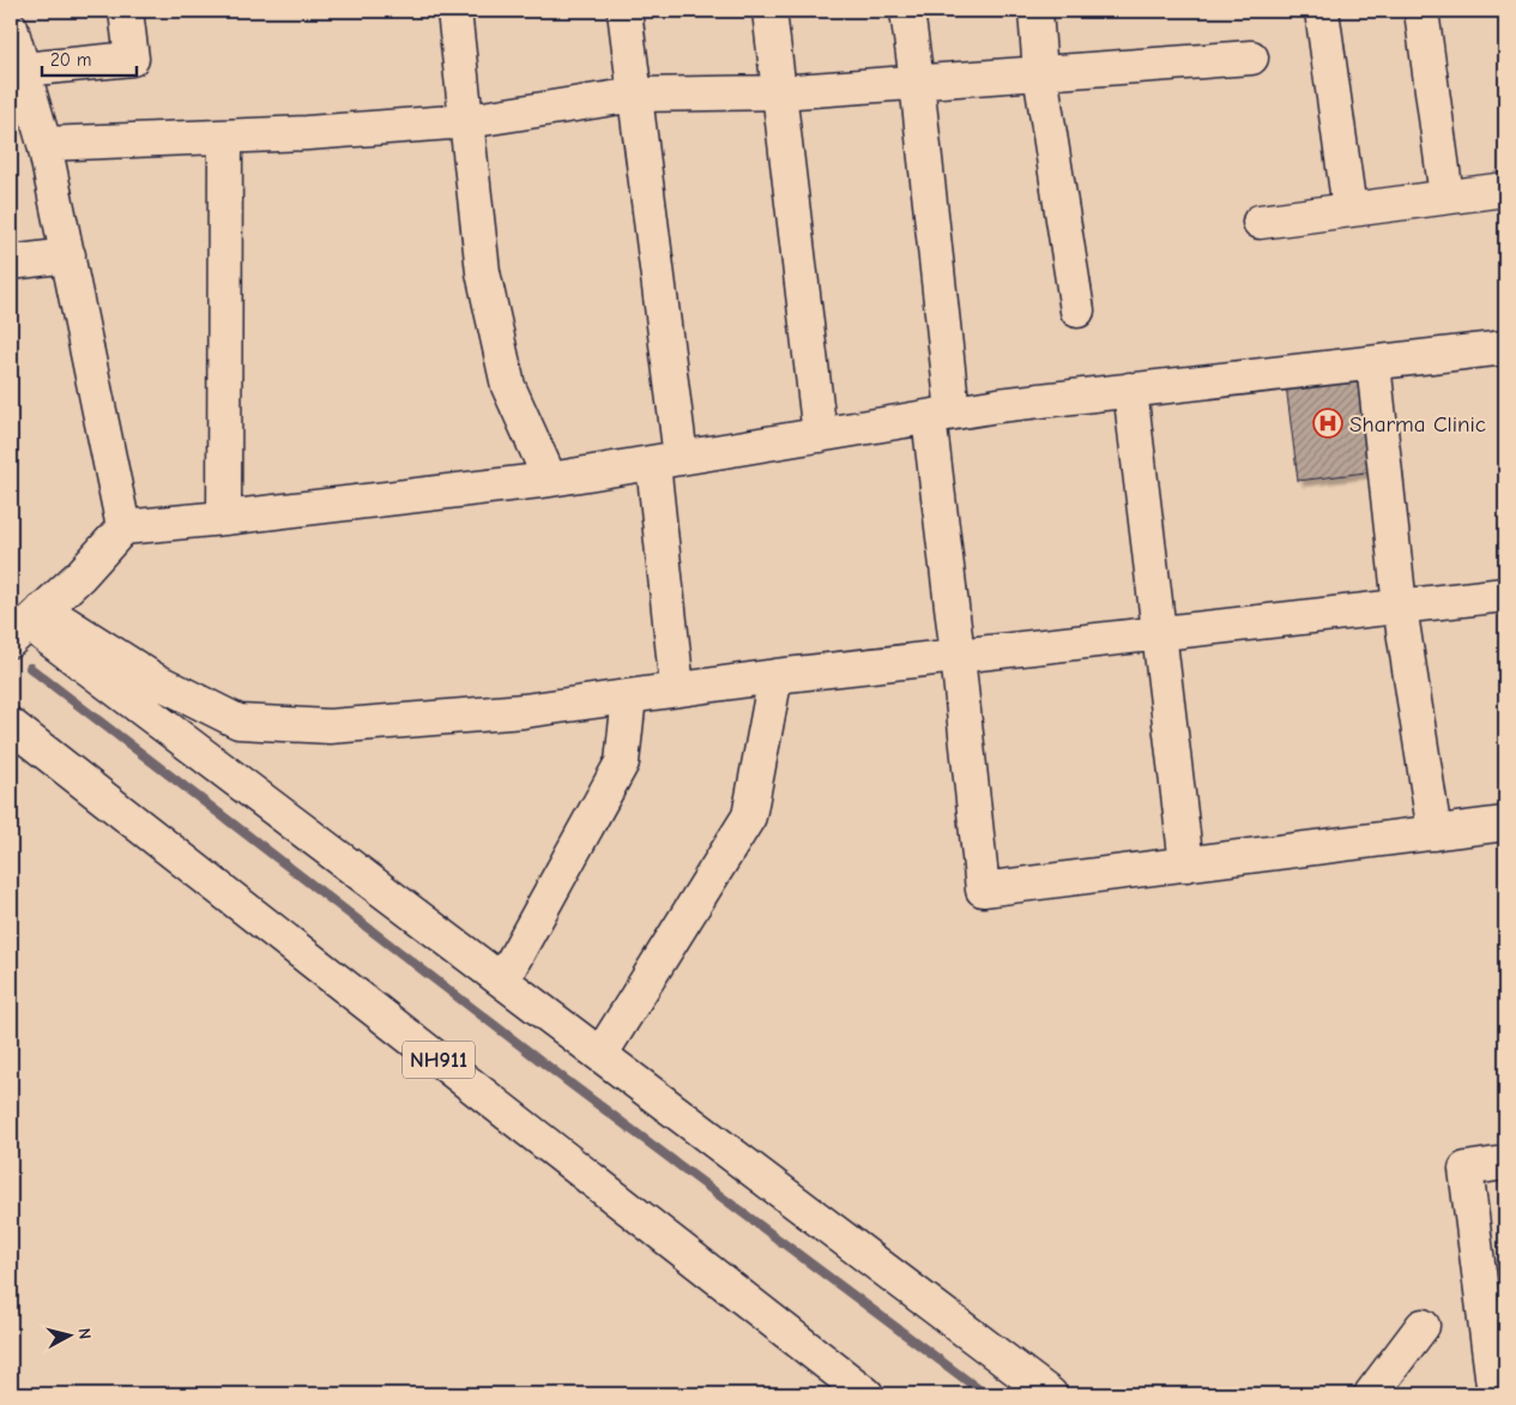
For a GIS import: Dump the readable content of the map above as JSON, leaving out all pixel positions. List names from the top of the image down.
{
  "streets": {
    "main road": ["NH911"]
  },
  "places": {
    "hospital": ["Sharma Clinic"]
  },
  "scale_bar": "20 m",
  "north": "right"
}
